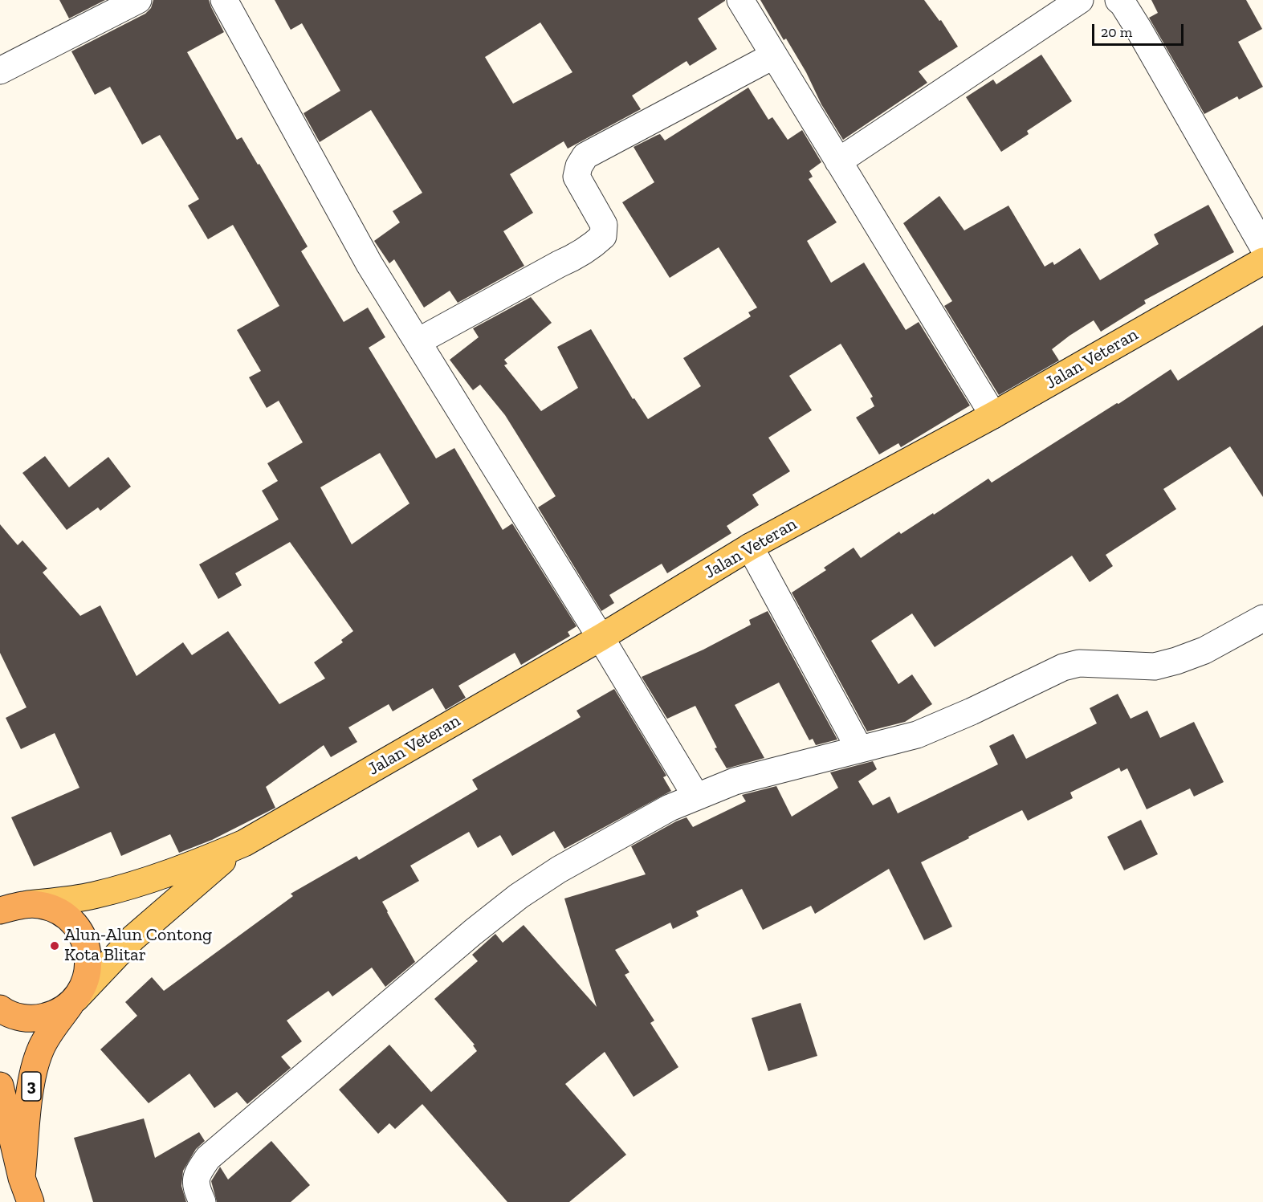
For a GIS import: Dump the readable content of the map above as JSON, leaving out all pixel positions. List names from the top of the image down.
{
  "streets": {
    "highway": ["3"],
    "main road": ["Jalan Veteran"]
  },
  "crossings": [
    ["Jalan Veteran", "3"]
  ],
  "places": ["Alun-Alun Contong Kota Blitar"],
  "scale_bar": "20 m"
}
